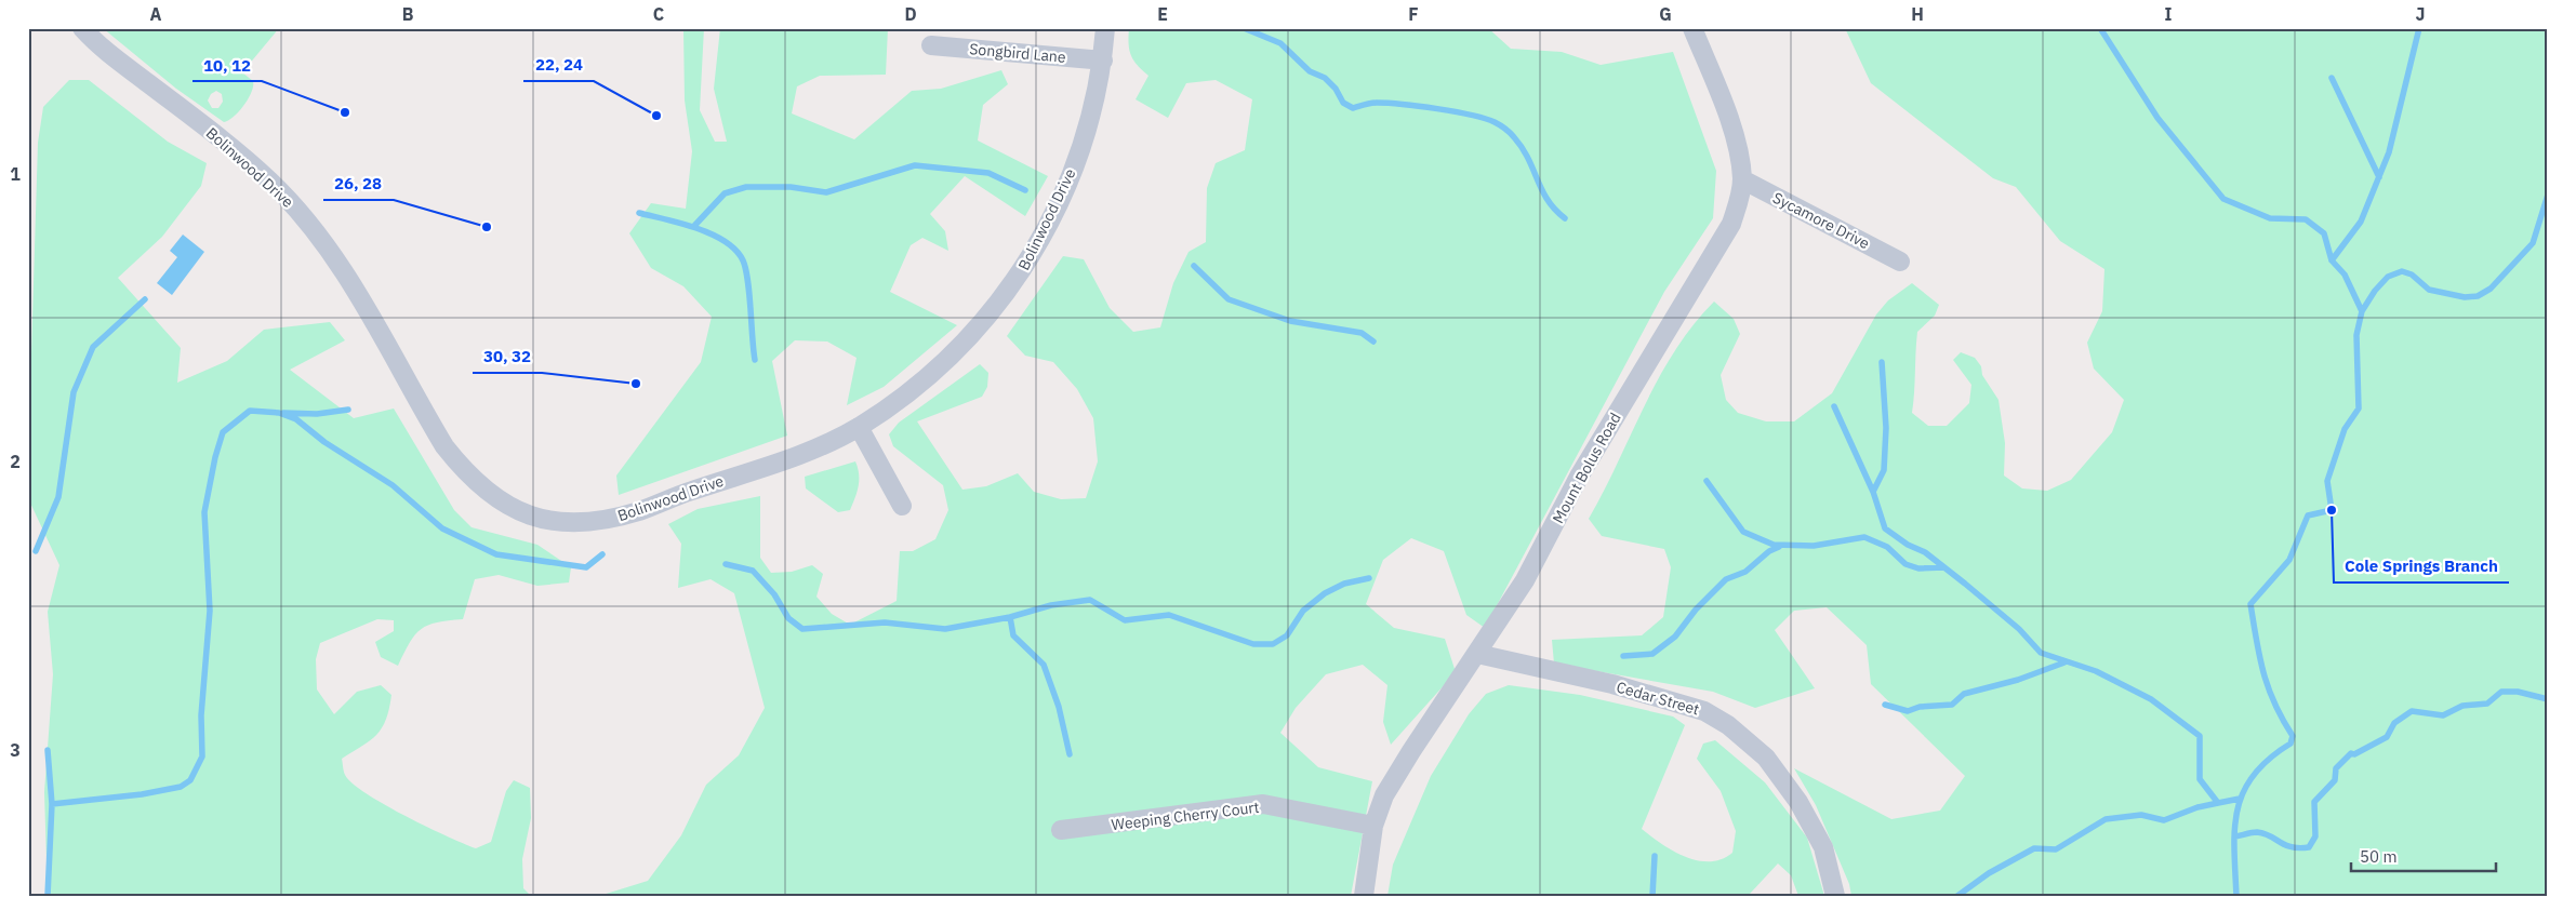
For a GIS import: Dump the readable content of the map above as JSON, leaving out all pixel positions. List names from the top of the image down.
{
  "streets": {
    "street": [
      "Songbird Lane",
      "Bolinwood Drive",
      "Sycamore Drive",
      "Mount Bolus Road",
      "Cedar Street",
      "Weeping Cherry Court"
    ]
  },
  "crossings": [
    ["Songbird Lane", "Bolinwood Drive"],
    ["Sycamore Drive", "Mount Bolus Road"],
    ["Mount Bolus Road", "Cedar Street"],
    ["Mount Bolus Road", "Weeping Cherry Court"]
  ],
  "places": [
    "10, 12",
    "22, 24",
    "26, 28",
    "30, 32",
    "Cole Springs Branch"
  ],
  "scale_bar": "50 m",
  "grid": {
    "columns": [
      "A",
      "B",
      "C",
      "D",
      "E",
      "F",
      "G",
      "H",
      "I",
      "J"
    ],
    "rows": ["1", "2", "3"]
  }
}
